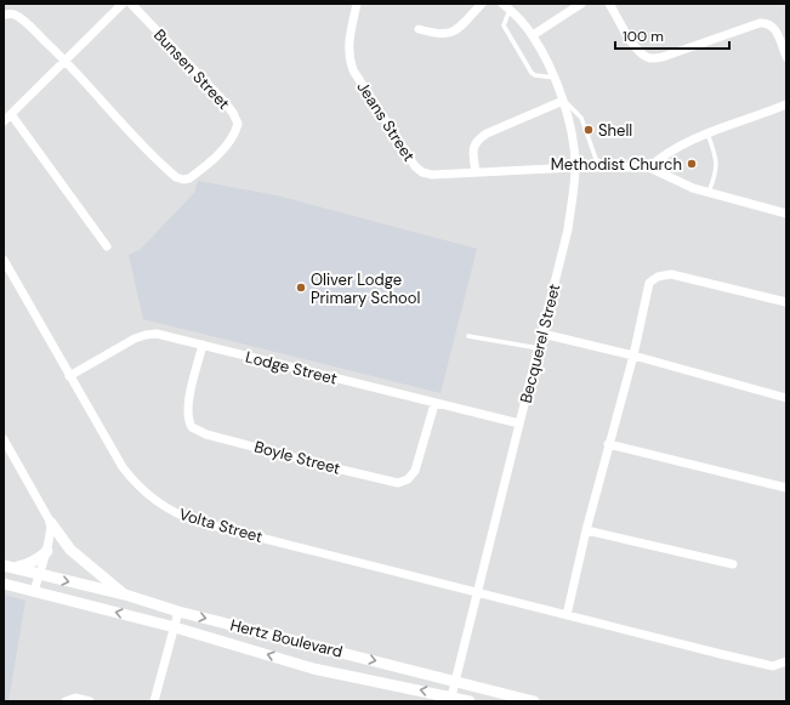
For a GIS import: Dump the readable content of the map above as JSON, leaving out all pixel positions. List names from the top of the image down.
{
  "streets": {
    "street": [
      "Bunsen Street",
      "Jeans Street",
      "Becquerel Street",
      "Lodge Street",
      "Boyle Street",
      "Volta Street",
      "Hertz Boulevard"
    ]
  },
  "crossings": [
    ["Jeans Street", "Becquerel Street"],
    ["Becquerel Street", "Lodge Street"],
    ["Becquerel Street", "Volta Street"],
    ["Becquerel Street", "Hertz Boulevard"],
    ["Lodge Street", "Boyle Street"],
    ["Lodge Street", "Volta Street"]
  ],
  "places": ["Shell", "Methodist Church", "Oliver Lodge Primary School"],
  "scale_bar": "100 m"
}
